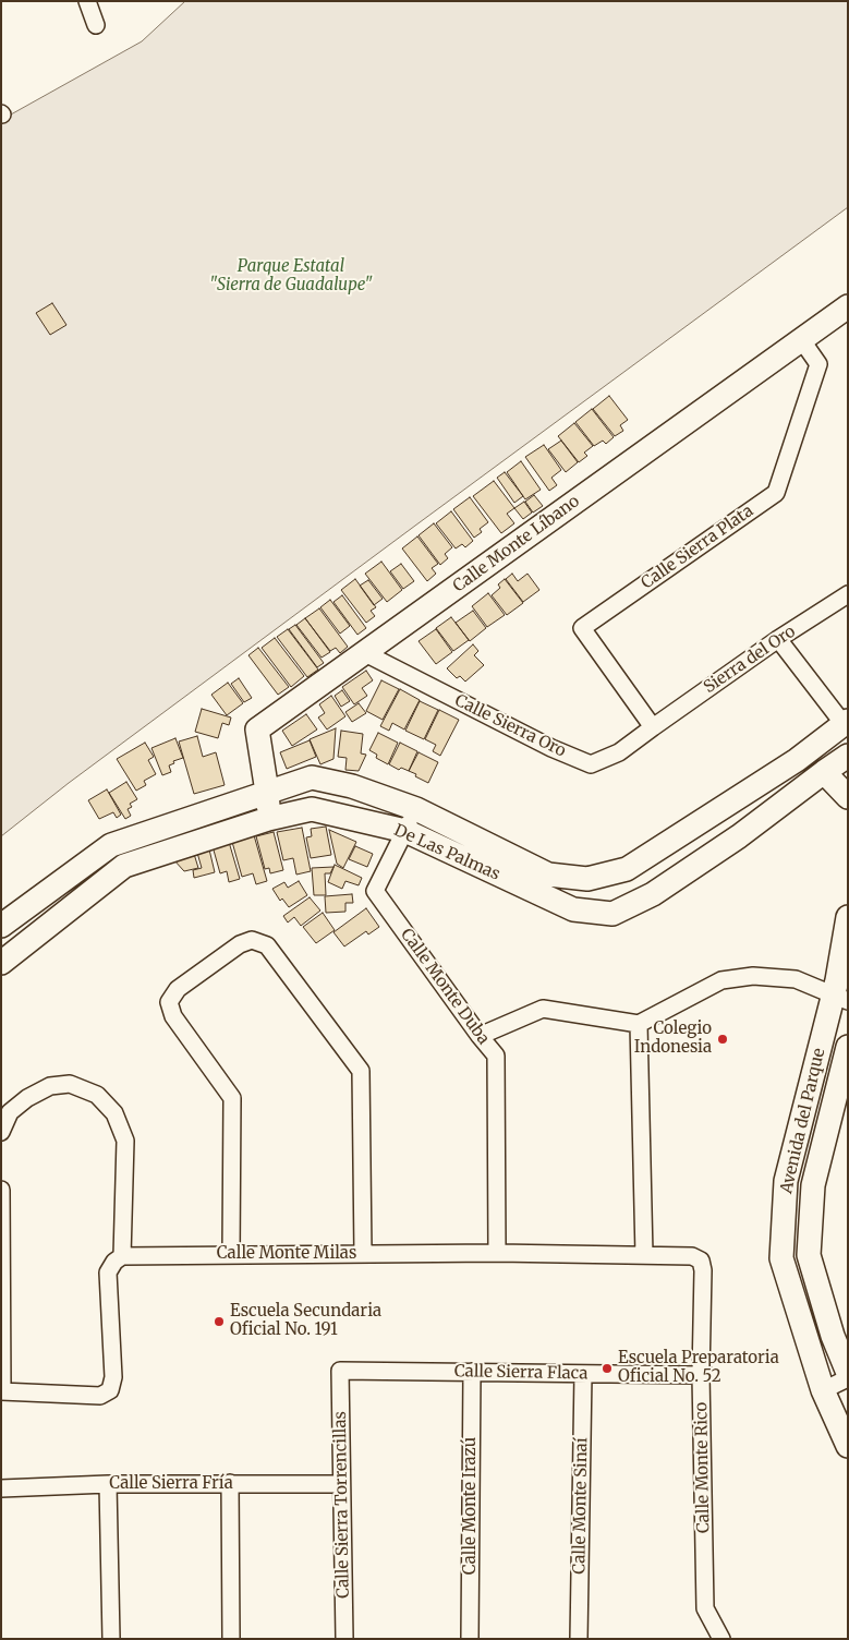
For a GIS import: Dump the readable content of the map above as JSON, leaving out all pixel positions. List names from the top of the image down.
{
  "streets": {
    "street": [
      "Calle Monte Líbano",
      "Calle Sierra Plata",
      "Sierra del Oro",
      "Calle Sierra Oro",
      "De Las Palmas",
      "Calle Monte Duba",
      "Avenida del Parque",
      "Calle Monte Milas",
      "Calle Sierra Flaca",
      "Calle Monte Rico",
      "Calle Sierra Fría",
      "Calle Sierra Torrencillas",
      "Calle Monte Irazú",
      "Calle Monte Sinaí"
    ]
  },
  "crossings": [
    ["Calle Monte Líbano", "Calle Sierra Plata"],
    ["Calle Monte Líbano", "Calle Sierra Oro"],
    ["Calle Monte Líbano", "De Las Palmas"],
    ["Calle Sierra Plata", "Sierra del Oro"],
    ["Calle Sierra Plata", "Calle Sierra Oro"],
    ["Sierra del Oro", "Calle Sierra Oro"],
    ["De Las Palmas", "Calle Monte Duba"],
    ["Calle Monte Duba", "Calle Monte Milas"],
    ["Calle Monte Milas", "Calle Monte Rico"],
    ["Calle Sierra Flaca", "Calle Monte Rico"],
    ["Calle Sierra Flaca", "Calle Sierra Torrencillas"],
    ["Calle Sierra Flaca", "Calle Monte Irazú"],
    ["Calle Sierra Flaca", "Calle Monte Sinaí"],
    ["Calle Sierra Fría", "Calle Sierra Torrencillas"]
  ],
  "parks": ["Parque Estatal \"Sierra de Guadalupe\""],
  "places": ["Colegio Indonesia", "Escuela Secundaria Oficial No. 191", "Escuela Preparatoria Oficial No. 52"]
}
